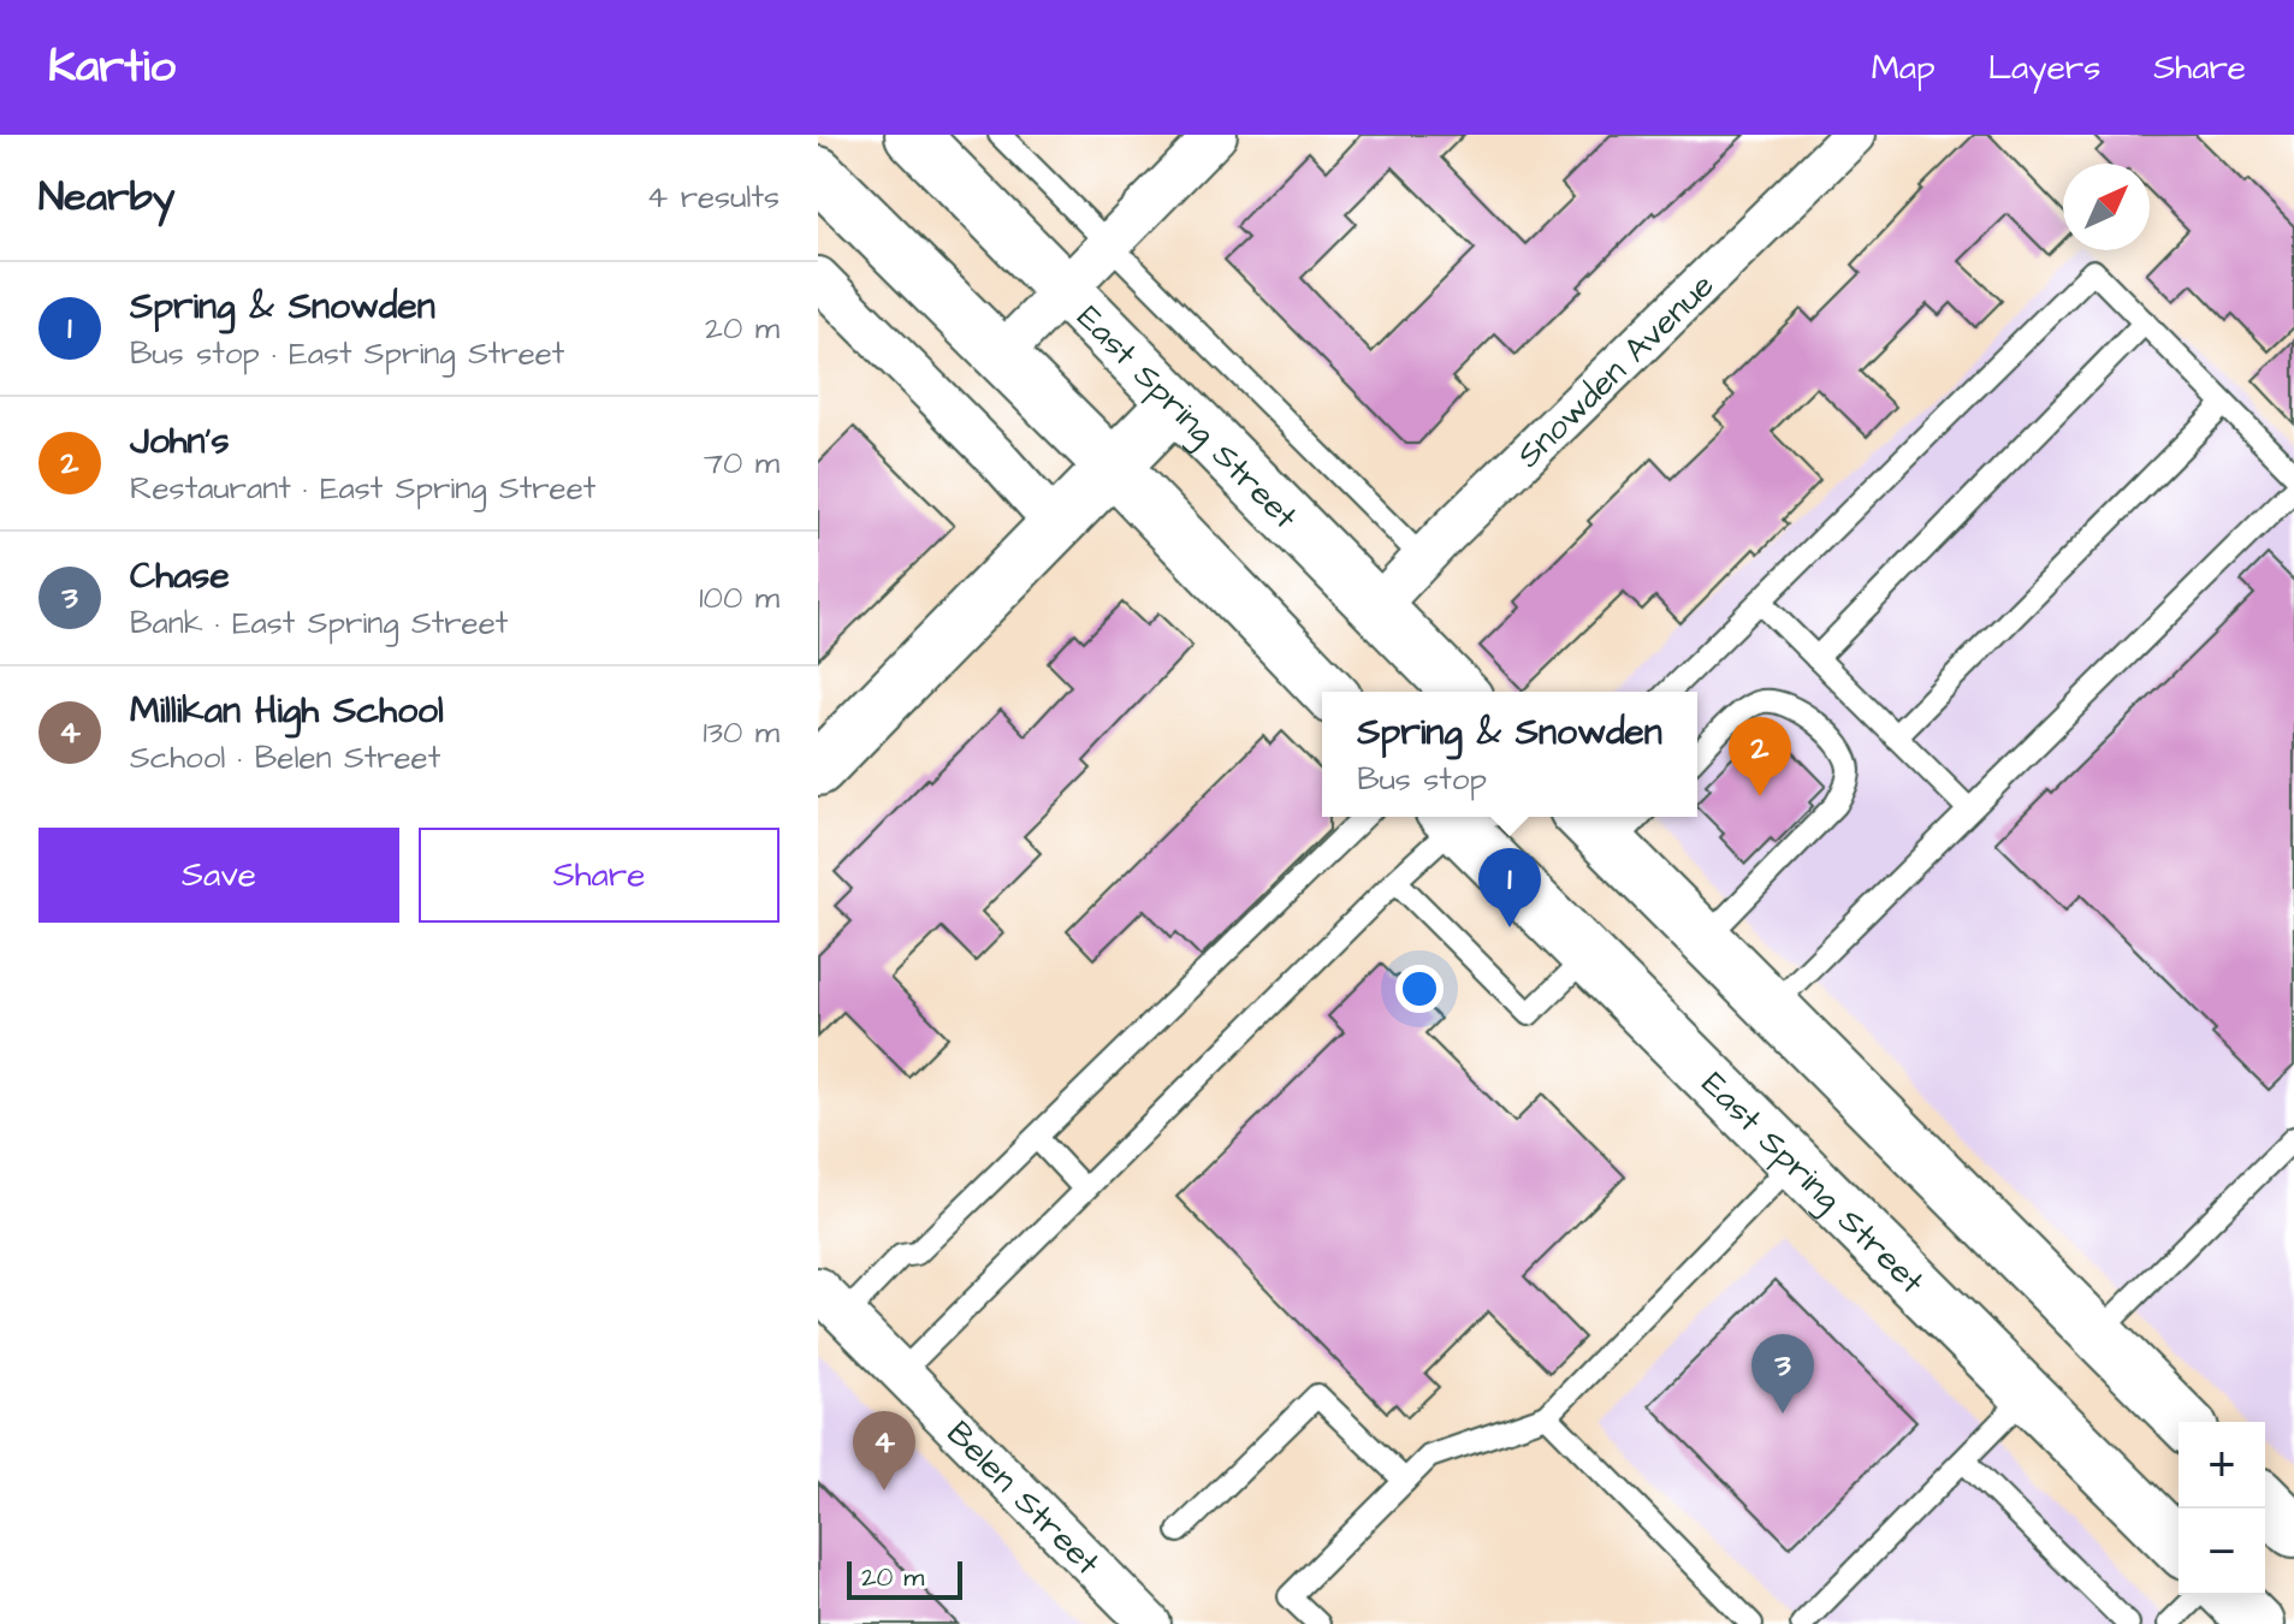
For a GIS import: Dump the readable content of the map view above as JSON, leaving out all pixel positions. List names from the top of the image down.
{
  "streets": {
    "main road": ["East Spring Street"],
    "street": ["Snowden Avenue", "Belen Street"]
  },
  "crossings": [
    ["Snowden Avenue", "East Spring Street"]
  ],
  "scale_bar": "20 m",
  "north": "top right",
  "page": {
    "header": "Kartio",
    "nav": ["Map", "Layers", "Share"],
    "heading": ["Nearby", "4 results"],
    "list": [
      {
        "mark": "1",
        "name": "Spring & Snowden",
        "note": "Bus stop · East Spring Street",
        "value": "20 m"
      },
      {
        "mark": "2",
        "name": "John's",
        "note": "Restaurant · East Spring Street",
        "value": "70 m"
      },
      {
        "mark": "3",
        "name": "Chase",
        "note": "Bank · East Spring Street",
        "value": "100 m"
      },
      {
        "mark": "4",
        "name": "Millikan High School",
        "note": "School · Belen Street",
        "value": "130 m"
      }
    ],
    "popup": ["Spring & Snowden", "Bus stop"],
    "pins": [
      "2",
      "1",
      "3",
      "4"
    ],
    "buttons": ["Save", "Share"],
    "map_buttons": ["+", "−"],
    "scale": "20 m"
  }
}
